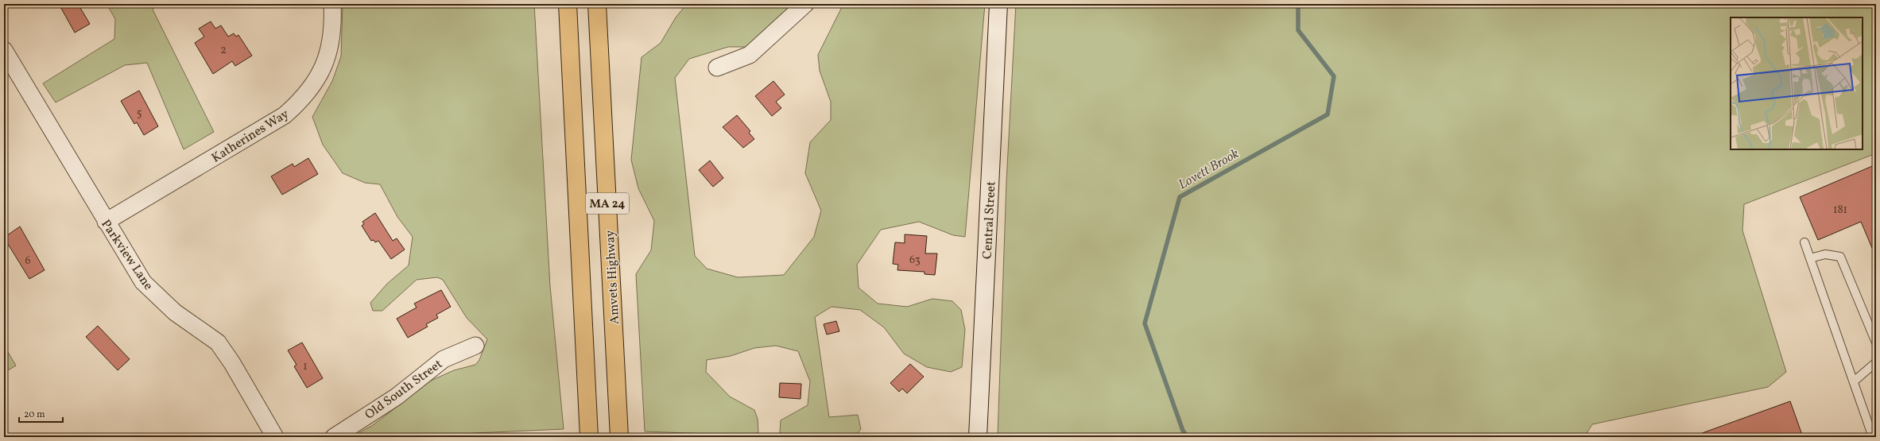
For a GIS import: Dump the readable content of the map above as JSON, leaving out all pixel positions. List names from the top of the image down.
{
  "streets": {
    "highway": ["MA 24", "Amvets Highway"],
    "street": [
      "Katherines Way",
      "Central Street",
      "Parkview Lane",
      "Old South Street"
    ]
  },
  "crossings": [
    ["Katherines Way", "Parkview Lane"]
  ],
  "water": ["Lovett Brook"],
  "house_numbers": [
    "2",
    "5",
    "181",
    "63",
    "6",
    "1"
  ],
  "scale_bar": "20 m"
}
